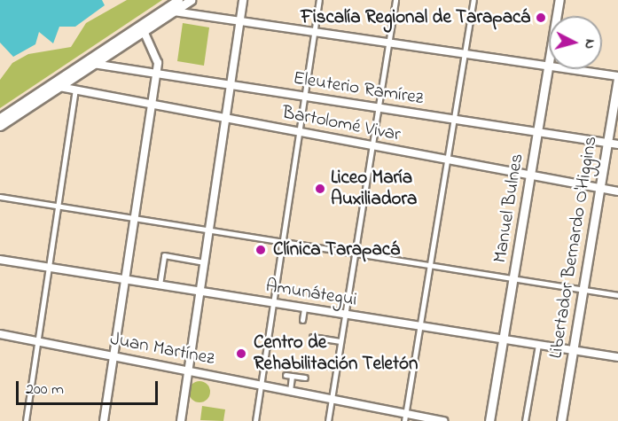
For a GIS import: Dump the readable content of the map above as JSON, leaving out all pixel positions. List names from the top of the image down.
{
  "streets": {
    "main road": ["Manuel Bulnes", "Libertador Bernardo O'Higgins"],
    "street": [
      "Eleuterio Ramírez",
      "Bartolomé Vivar",
      "Amunátegui",
      "Juan Martínez"
    ]
  },
  "crossings": [
    ["Eleuterio Ramírez", "Manuel Bulnes"],
    ["Eleuterio Ramírez", "Libertador Bernardo O'Higgins"],
    ["Bartolomé Vivar", "Manuel Bulnes"],
    ["Bartolomé Vivar", "Libertador Bernardo O'Higgins"],
    ["Manuel Bulnes", "Amunátegui"],
    ["Libertador Bernardo O'Higgins", "Amunátegui"]
  ],
  "places": [
    "Fiscalía Regional de Tarapacá",
    "Liceo María Auxiliadora",
    "Clínica Tarapacá",
    "Centro de Rehabilitación Teletón"
  ],
  "scale_bar": "200 m",
  "north": "right"
}
